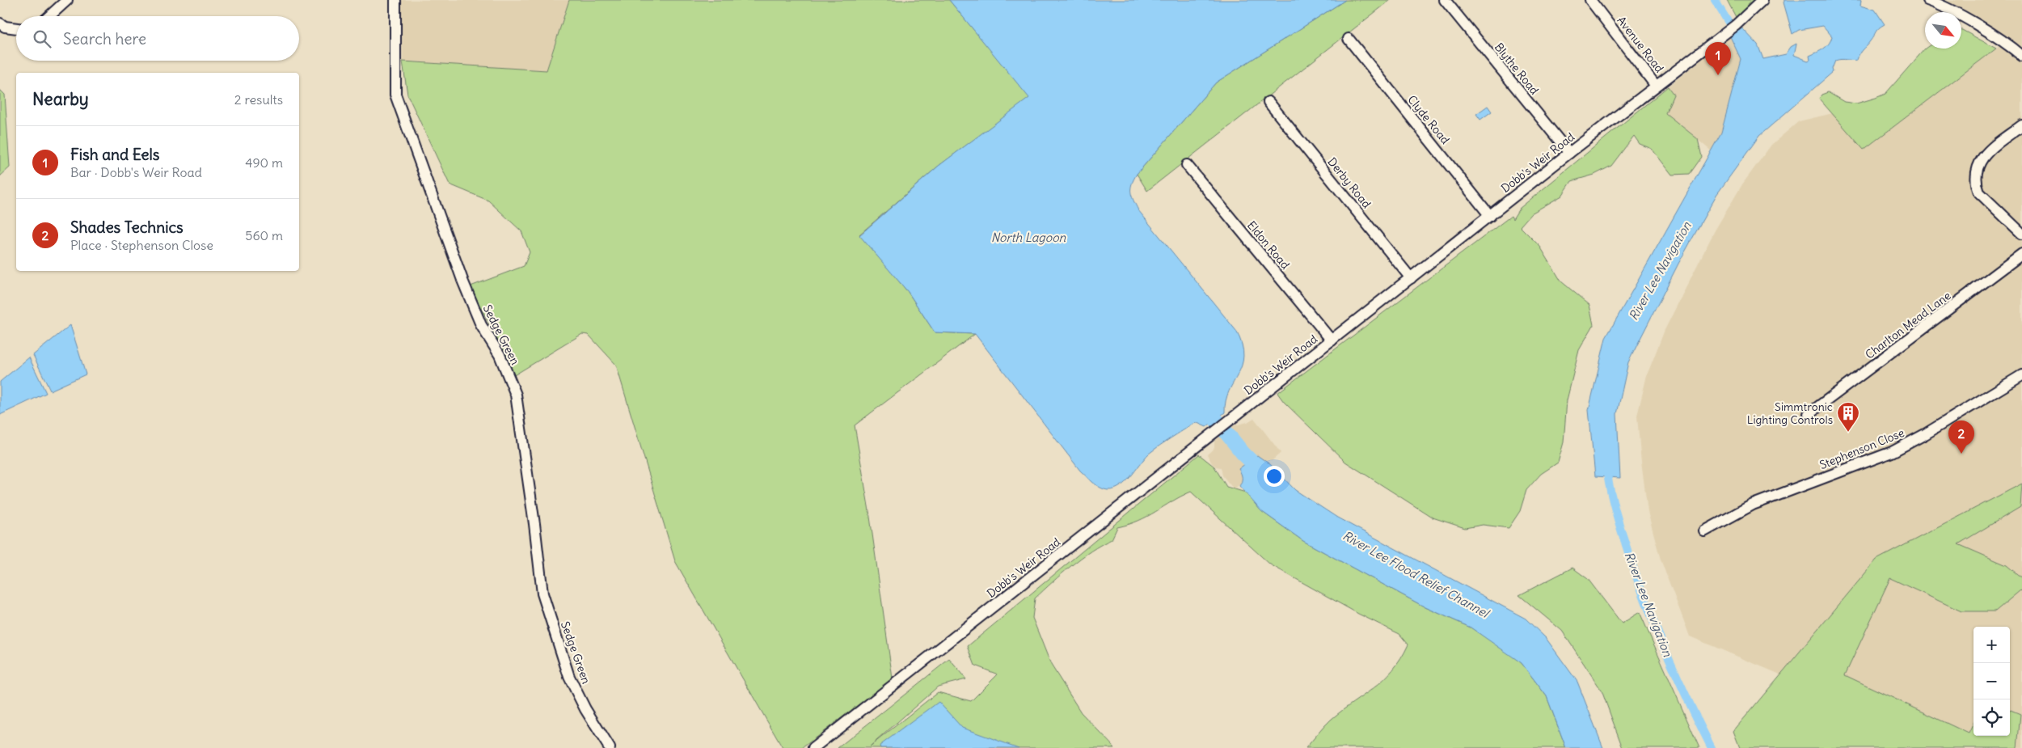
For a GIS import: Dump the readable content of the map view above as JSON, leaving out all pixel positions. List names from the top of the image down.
{
  "streets": {
    "street": [
      "Avenue Road",
      "Blythe Road",
      "Clyde Road",
      "Dobb's Weir Road",
      "Derby Road",
      "Eldon Road",
      "Charlton Mead Lane",
      "Sedge Green",
      "Stephenson Close"
    ]
  },
  "crossings": [
    ["Avenue Road", "Dobb's Weir Road"],
    ["Blythe Road", "Dobb's Weir Road"],
    ["Clyde Road", "Dobb's Weir Road"],
    ["Dobb's Weir Road", "Derby Road"],
    ["Dobb's Weir Road", "Eldon Road"]
  ],
  "water": ["North Lagoon", "River Lee Navigation", "River Lee Flood Relief Channel"],
  "places": {
    "building": ["Simmtronic Lighting Controls"]
  },
  "north": "bottom right",
  "page": {
    "search": "Search here",
    "pins": ["1", "2"],
    "heading": ["Nearby", "2 results"],
    "list": [
      {
        "mark": "1",
        "name": "Fish and Eels",
        "note": "Bar · Dobb's Weir Road",
        "value": "490 m"
      },
      {
        "mark": "2",
        "name": "Shades Technics",
        "note": "Place · Stephenson Close",
        "value": "560 m"
      }
    ],
    "map_buttons": ["+", "−"]
  }
}
